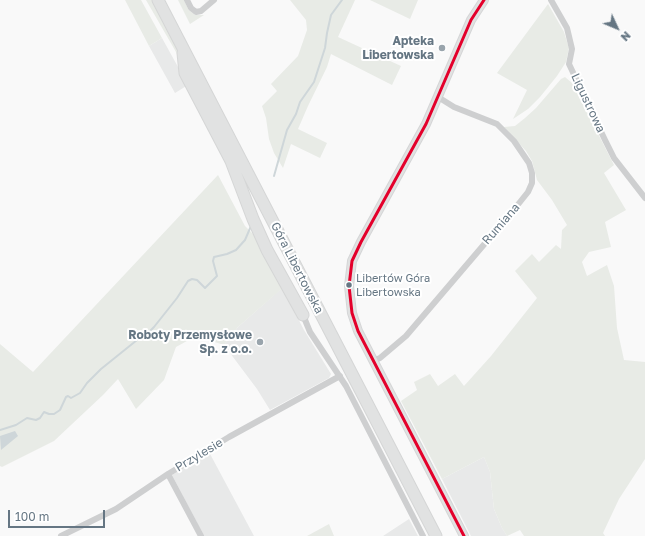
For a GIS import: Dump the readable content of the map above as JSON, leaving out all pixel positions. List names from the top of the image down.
{
  "streets": {
    "highway": ["Góra Libertowska"],
    "street": ["Ligustrowa", "Rumiana", "Przylesie"]
  },
  "crossings": [
    ["Góra Libertowska", "Przylesie"]
  ],
  "places": ["Apteka Libertowska", "Libertów Góra Libertowska", "Roboty Przemysłowe Sp. z o.o."],
  "scale_bar": "100 m",
  "north": "bottom right"
}
